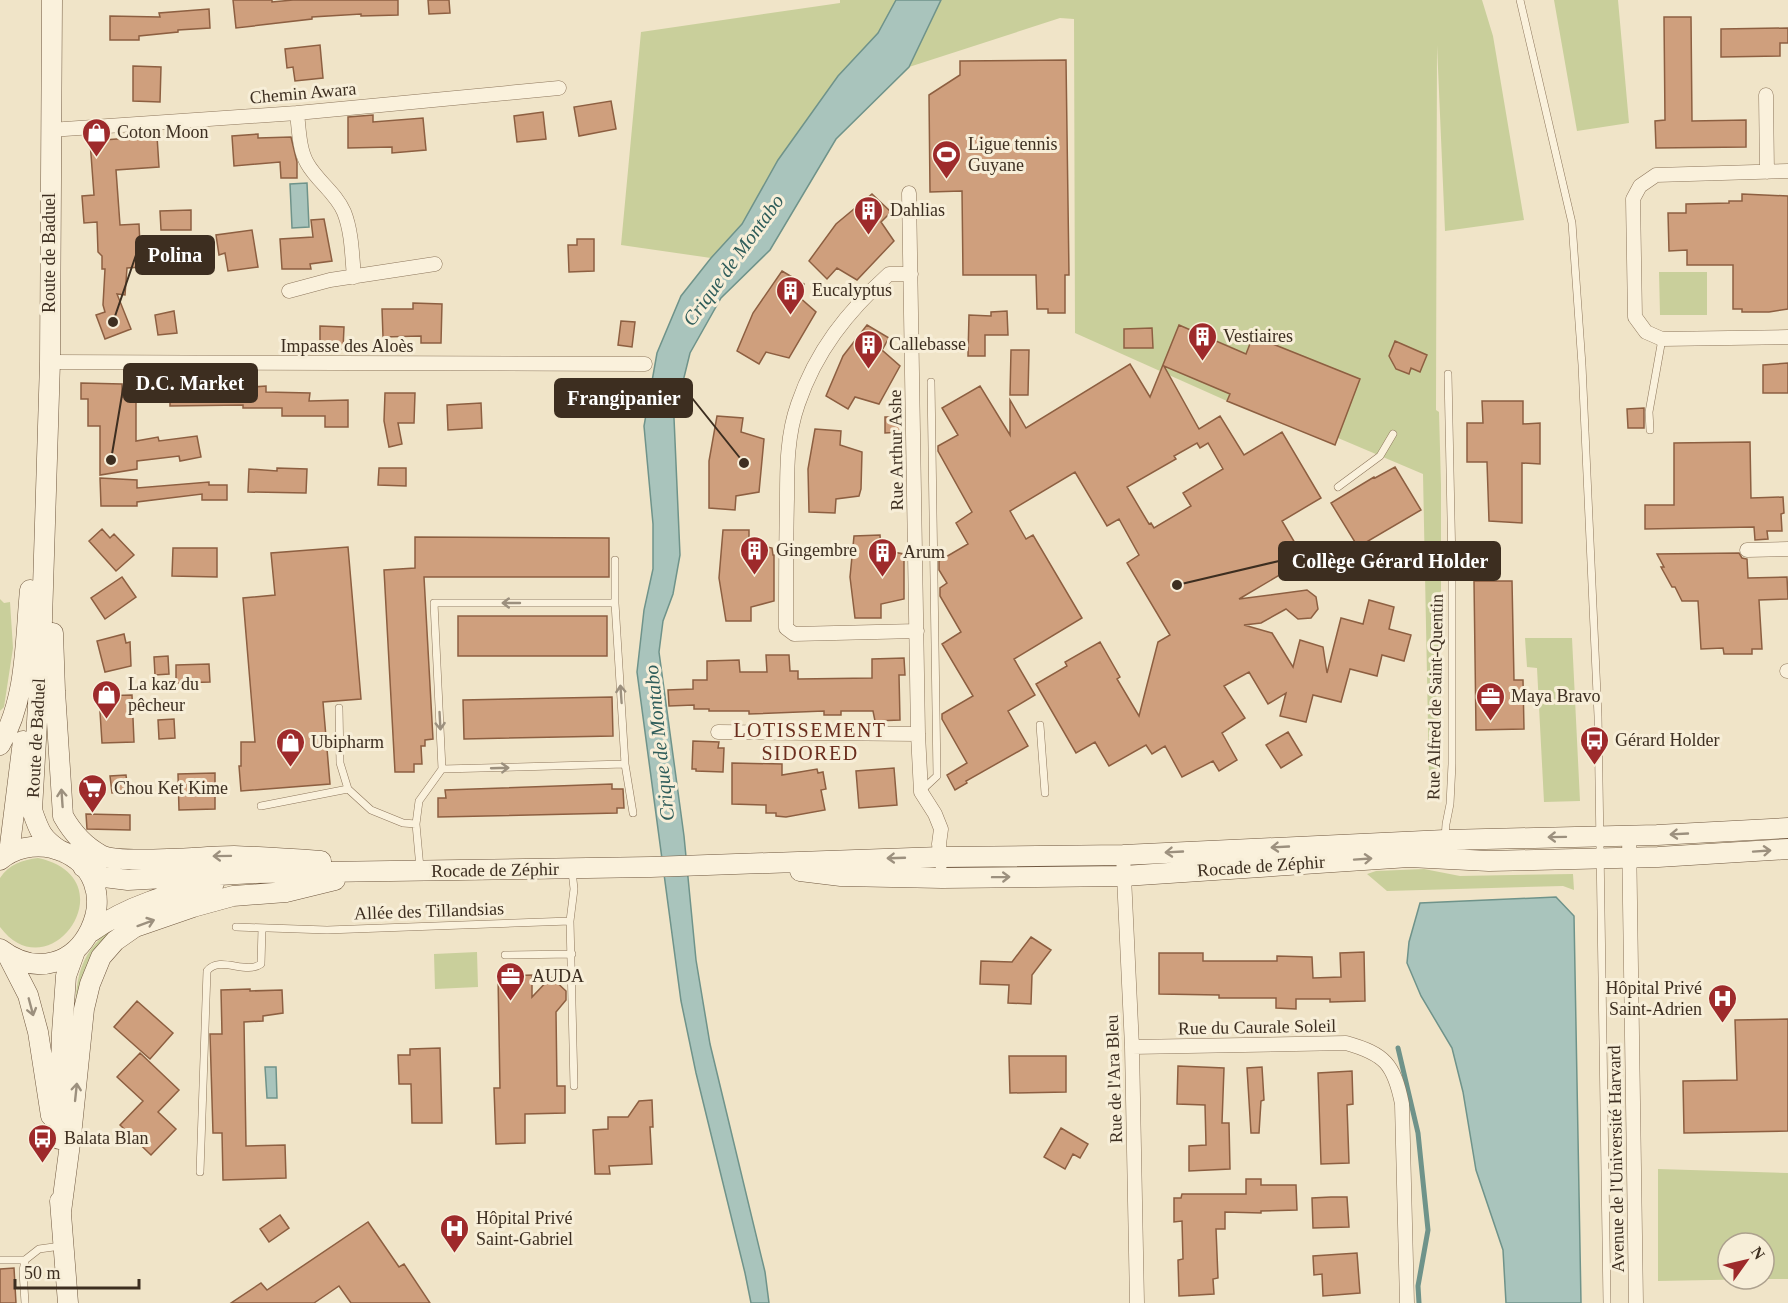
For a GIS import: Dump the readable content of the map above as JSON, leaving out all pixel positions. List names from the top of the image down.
{
  "streets": {
    "main road": ["Route de Baduel", "Rocade de Zéphir"],
    "street": [
      "Chemin Awara",
      "Impasse des Aloès",
      "Rue Arthur Ashe",
      "Rue du Caurale Soleil",
      "Rue de l'Ara Bleu",
      "Avenue de l'Université Harvard"
    ],
    "lane": ["Rue Alfred de Saint-Quentin", "Allée des Tillandsias"]
  },
  "crossings": [
    ["Chemin Awara", "Route de Baduel"],
    ["Route de Baduel", "Impasse des Aloès"],
    ["Route de Baduel", "Rocade de Zéphir"],
    ["Rue Arthur Ashe", "Rocade de Zéphir"],
    ["Rue Alfred de Saint-Quentin", "Rocade de Zéphir"],
    ["Rocade de Zéphir", "Rue de l'Ara Bleu"],
    ["Rocade de Zéphir", "Avenue de l'Université Harvard"],
    ["Rue du Caurale Soleil", "Rue de l'Ara Bleu"]
  ],
  "districts": ["LOTISSEMENT SIDORED"],
  "water": ["Crique de Montabo"],
  "places": {
    "shop": ["Coton Moon", "La kaz du pêcheur", "Ubipharm"],
    "sports": ["Ligue tennis Guyane"],
    "building": [
      "Dahlias",
      "Eucalyptus",
      "Vestiaires",
      "Callebasse",
      "Gingembre",
      "Arum"
    ],
    "other": [
      "Polina",
      "D.C. Market",
      "Frangipanier",
      "Collège Gérard Holder"
    ],
    "office": ["Maya Bravo", "AUDA"],
    "bus stop": ["Gérard Holder", "Balata Blan"],
    "supermarket": ["Chou Ket Kime"],
    "hospital": ["Hôpital Privé Saint-Adrien", "Hôpital Privé Saint-Gabriel"]
  },
  "scale_bar": "50 m",
  "north": "top right"
}
